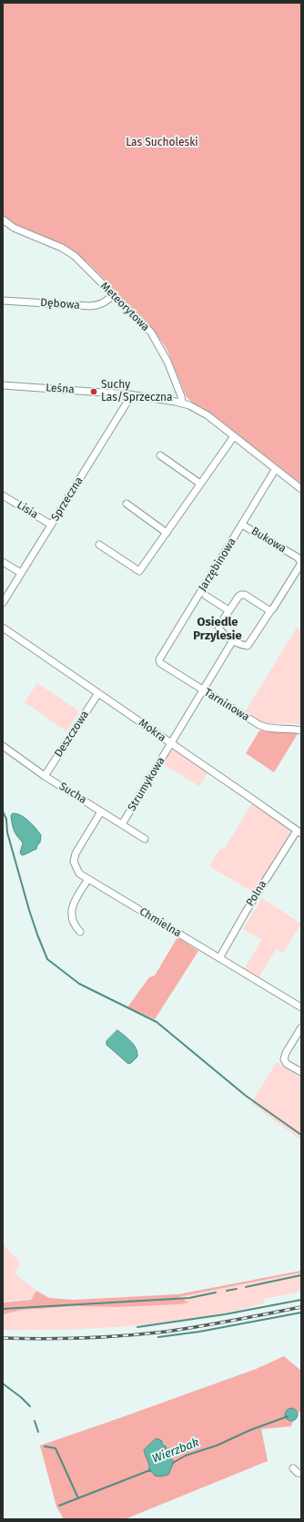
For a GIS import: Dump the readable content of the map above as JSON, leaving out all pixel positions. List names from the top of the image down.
{
  "streets": {
    "street": [
      "Dębowa",
      "Meteorytowa",
      "Leśna",
      "Sprzeczna",
      "Lisia",
      "Bukowa",
      "Jarzębinowa",
      "Tarninowa",
      "Mokra",
      "Deszczowa",
      "Strumykowa",
      "Sucha",
      "Polna",
      "Chmielna"
    ]
  },
  "crossings": [
    ["Dębowa", "Meteorytowa"],
    ["Meteorytowa", "Leśna"],
    ["Leśna", "Sprzeczna"],
    ["Sprzeczna", "Lisia"],
    ["Bukowa", "Jarzębinowa"],
    ["Jarzębinowa", "Tarninowa"],
    ["Tarninowa", "Strumykowa"],
    ["Mokra", "Deszczowa"],
    ["Mokra", "Strumykowa"],
    ["Mokra", "Polna"],
    ["Deszczowa", "Sucha"],
    ["Strumykowa", "Sucha"],
    ["Sucha", "Chmielna"],
    ["Polna", "Chmielna"]
  ],
  "districts": ["Osiedle Przylesie"],
  "water": ["Wierzbak"],
  "parks": ["Las Sucholeski"],
  "places": ["Suchy Las/Sprzeczna"]
}
